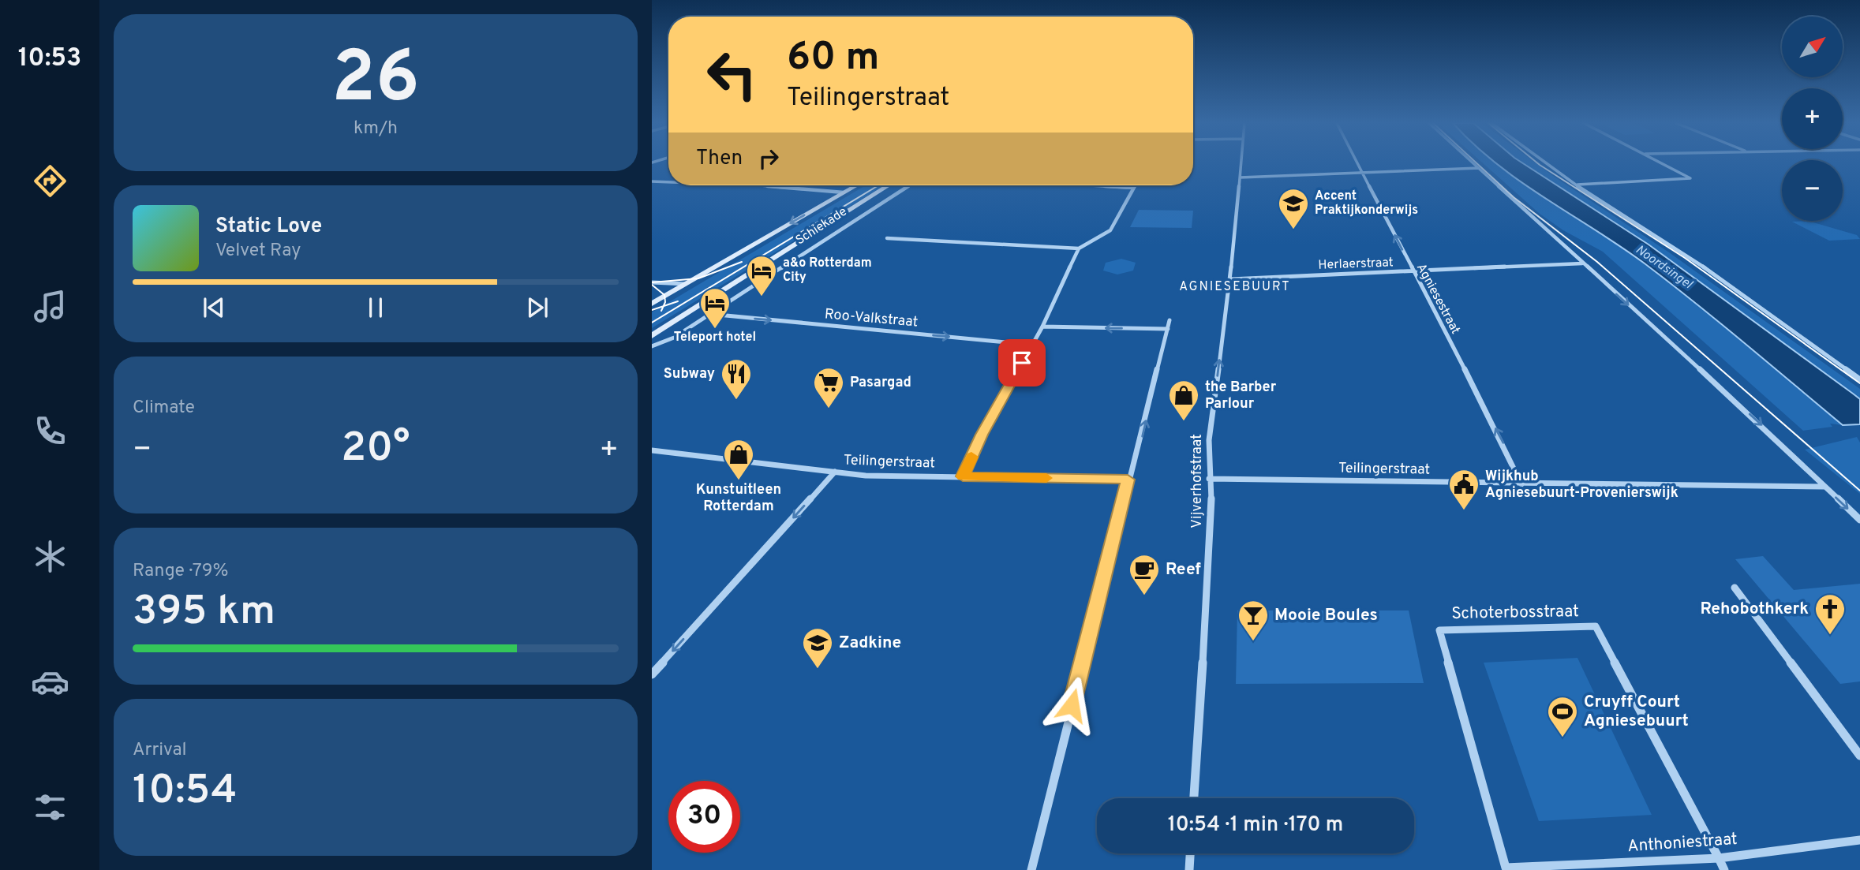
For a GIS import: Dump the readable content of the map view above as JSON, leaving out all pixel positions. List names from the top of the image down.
{
  "streets": {
    "main road": ["Schiekade"],
    "street": [
      "Herlaerstraat",
      "Agniesestraat",
      "Roo-Valkstraat",
      "Teilingerstraat",
      "Vijverhofstraat",
      "Schoterbosstraat",
      "Anthoniestraat"
    ]
  },
  "crossings": [
    ["Schiekade", "Roo-Valkstraat"],
    ["Herlaerstraat", "Agniesestraat"],
    ["Herlaerstraat", "Vijverhofstraat"],
    ["Agniesestraat", "Teilingerstraat"],
    ["Teilingerstraat", "Vijverhofstraat"],
    ["Schoterbosstraat", "Anthoniestraat"]
  ],
  "one_way": ["Agniesestraat", "Roo-Valkstraat"],
  "districts": ["AGNIESEBUURT"],
  "water": ["Noordsingel"],
  "places": {
    "school or university": ["Accent Praktijkonderwijs", "Zadkine"],
    "hotel": ["a&o Rotterdam City", "Teleport hotel"],
    "restaurant": ["Subway"],
    "supermarket": ["Pasargad"],
    "shop": ["the Barber Parlour", "Kunstuitleen Rotterdam"],
    "public building": ["Wijkhub Agniesebuurt-Provenierswijk"],
    "cafe": ["Reef"],
    "church": ["Rehobothkerk"],
    "bar": ["Mooie Boules"],
    "sports": ["Cruyff Court Agniesebuurt"]
  },
  "north": "top right",
  "page": {
    "tabs": "10:53",
    "tile": [
      ["26", "km/h"],
      "Climate",
      ["Range · 79%", "395 km"],
      ["Arrival", "10:54"]
    ],
    "map_buttons": ["+", "−"],
    "turn": ["60 m", "Teilingerstraat"],
    "then": "Then",
    "song": ["Static Love", "Velvet Ray"],
    "heat": ["−", "20°", "+"],
    "limit": "30",
    "trip": "10:54 · 1 min · 170 m"
  }
}
